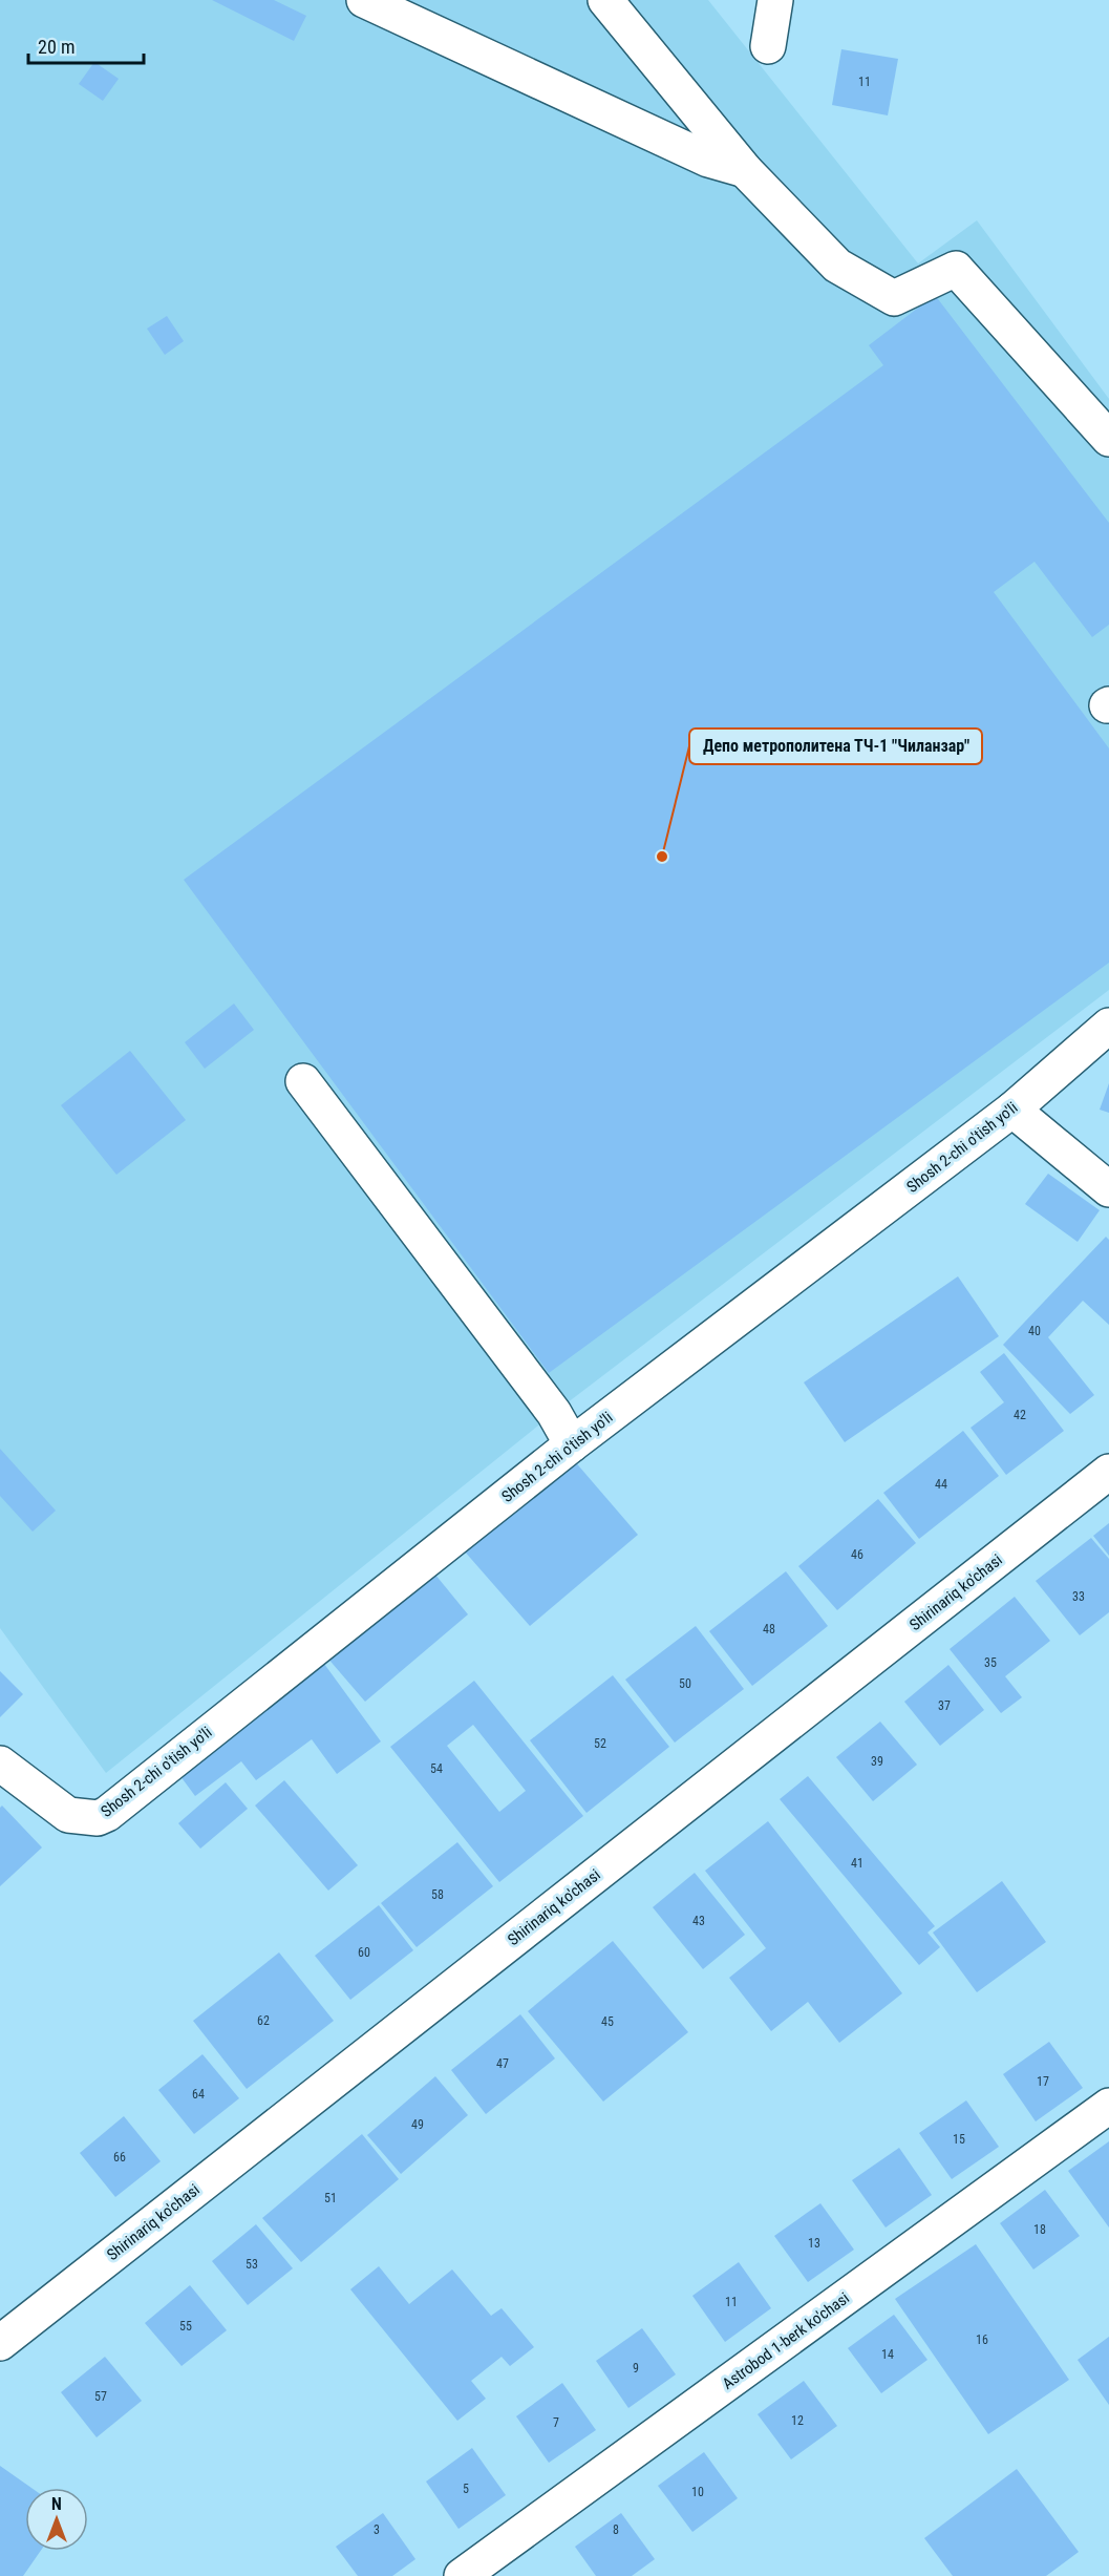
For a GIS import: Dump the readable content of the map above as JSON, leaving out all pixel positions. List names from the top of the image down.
{
  "streets": {
    "street": ["Shosh 2-chi o'tish yo'li", "Shirinariq ko'chasi", "Astrobod 1-berk ko'chasi"]
  },
  "places": ["Депо метрополитена ТЧ-1 \"Чиланзар\""],
  "house_numbers": [
    "11",
    "40",
    "42",
    "44",
    "46",
    "33",
    "48",
    "35",
    "50",
    "37",
    "52",
    "39",
    "54",
    "41",
    "58",
    "43",
    "60",
    "62",
    "45",
    "47",
    "17",
    "64",
    "49",
    "15",
    "66",
    "51",
    "18",
    "13",
    "53",
    "11",
    "55",
    "16",
    "14",
    "9",
    "57",
    "12",
    "7",
    "5",
    "10",
    "3",
    "8"
  ],
  "scale_bar": "20 m",
  "north": "top"
}
